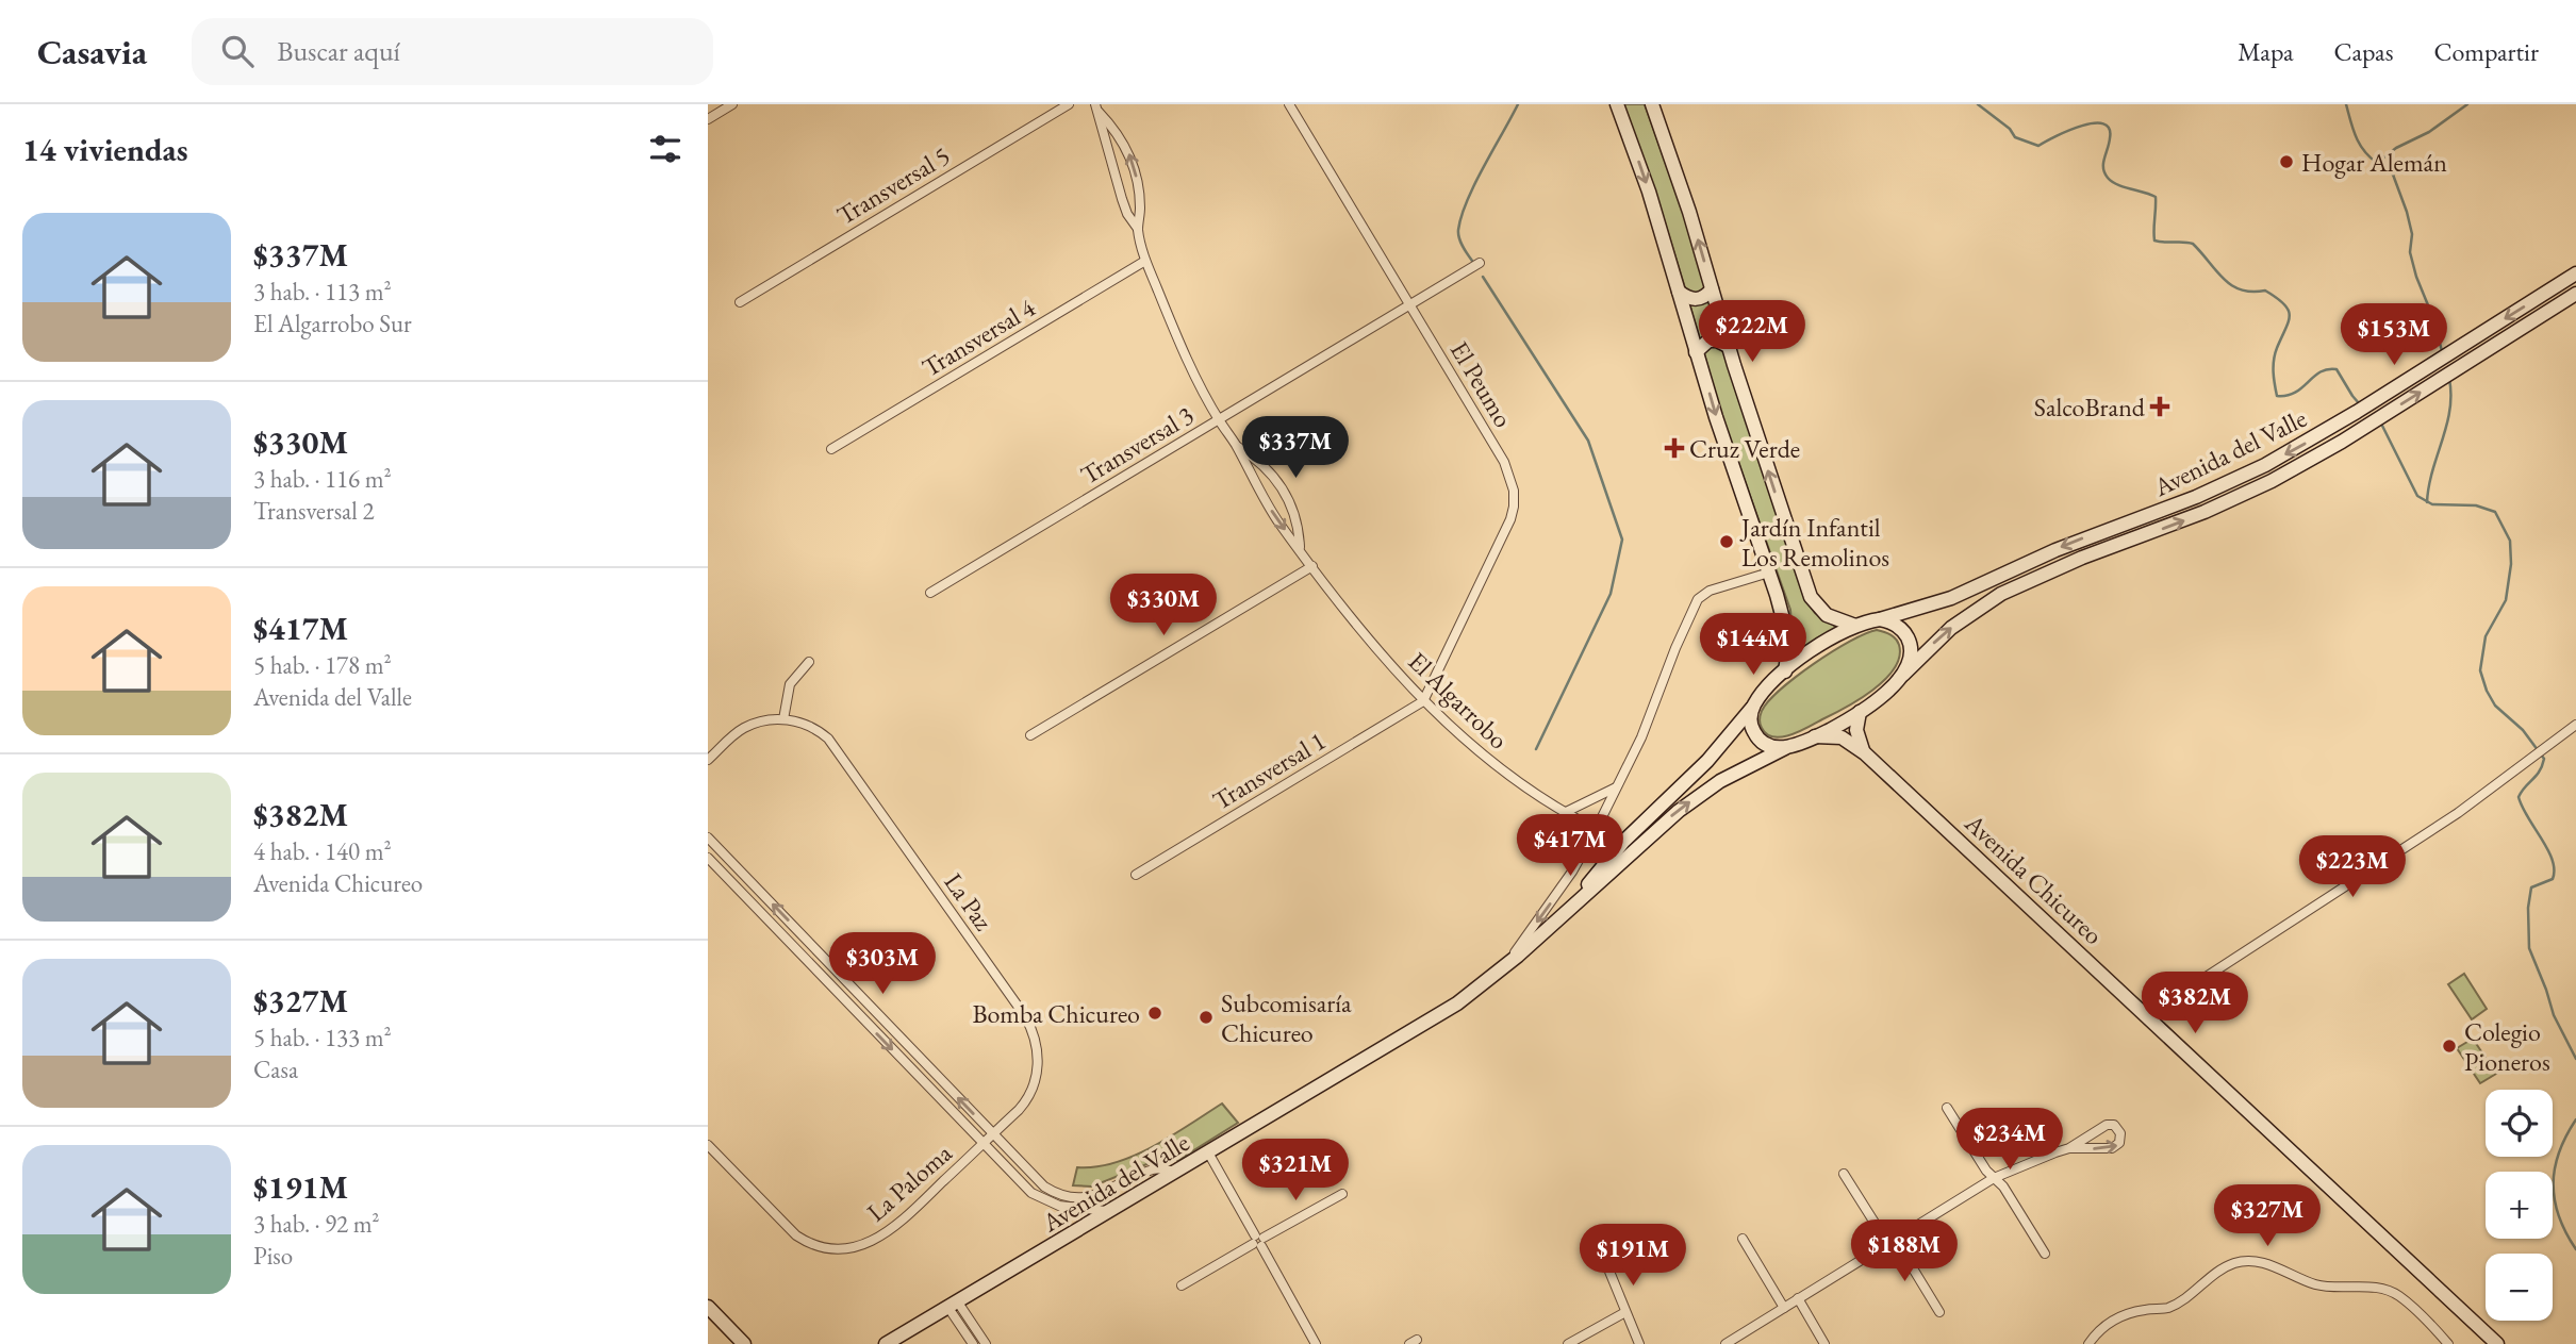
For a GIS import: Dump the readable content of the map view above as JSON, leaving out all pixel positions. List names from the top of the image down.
{
  "streets": {
    "main road": ["Avenida del Valle", "Avenida Chicureo"],
    "street": [
      "Transversal 5",
      "Transversal 4",
      "El Peumo",
      "Transversal 3",
      "El Algarrobo",
      "Transversal 1",
      "La Paz",
      "La Paloma"
    ]
  },
  "crossings": [
    ["El Peumo", "Transversal 3"],
    ["El Peumo", "El Algarrobo"],
    ["El Peumo", "Transversal 1"],
    ["Avenida del Valle", "El Algarrobo"],
    ["Avenida del Valle", "Avenida Chicureo"],
    ["El Algarrobo", "Transversal 1"],
    ["La Paz", "La Paloma"]
  ],
  "places": {
    "other": [
      "Hogar Alemán",
      "Jardín Infantil Los Remolinos",
      "Bomba Chicureo",
      "Subcomisaría Chicureo",
      "Colegio Pioneros"
    ],
    "health": ["SalcoBrand", "Cruz Verde"]
  },
  "page": {
    "header": "Casavia",
    "search": "Buscar aquí",
    "nav": ["Mapa", "Capas", "Compartir"],
    "heading": "14 viviendas",
    "list": [
      {
        "name": "$337M",
        "note": "3 hab. · 113 m² · El Algarrobo Sur"
      },
      {
        "name": "$330M",
        "note": "3 hab. · 116 m² · Transversal 2"
      },
      {
        "name": "$417M",
        "note": "5 hab. · 178 m² · Avenida del Valle"
      },
      {
        "name": "$382M",
        "note": "4 hab. · 140 m² · Avenida Chicureo"
      },
      {
        "name": "$327M",
        "note": "5 hab. · 133 m² · Casa"
      },
      {
        "name": "$191M",
        "note": "3 hab. · 92 m² · Piso"
      }
    ],
    "price": [
      "$222M",
      "$153M",
      "$337M",
      "$330M",
      "$144M",
      "$417M",
      "$223M",
      "$303M",
      "$382M",
      "$234M",
      "$321M",
      "$327M",
      "$188M",
      "$191M"
    ],
    "map_buttons": ["+", "−"]
  }
}
